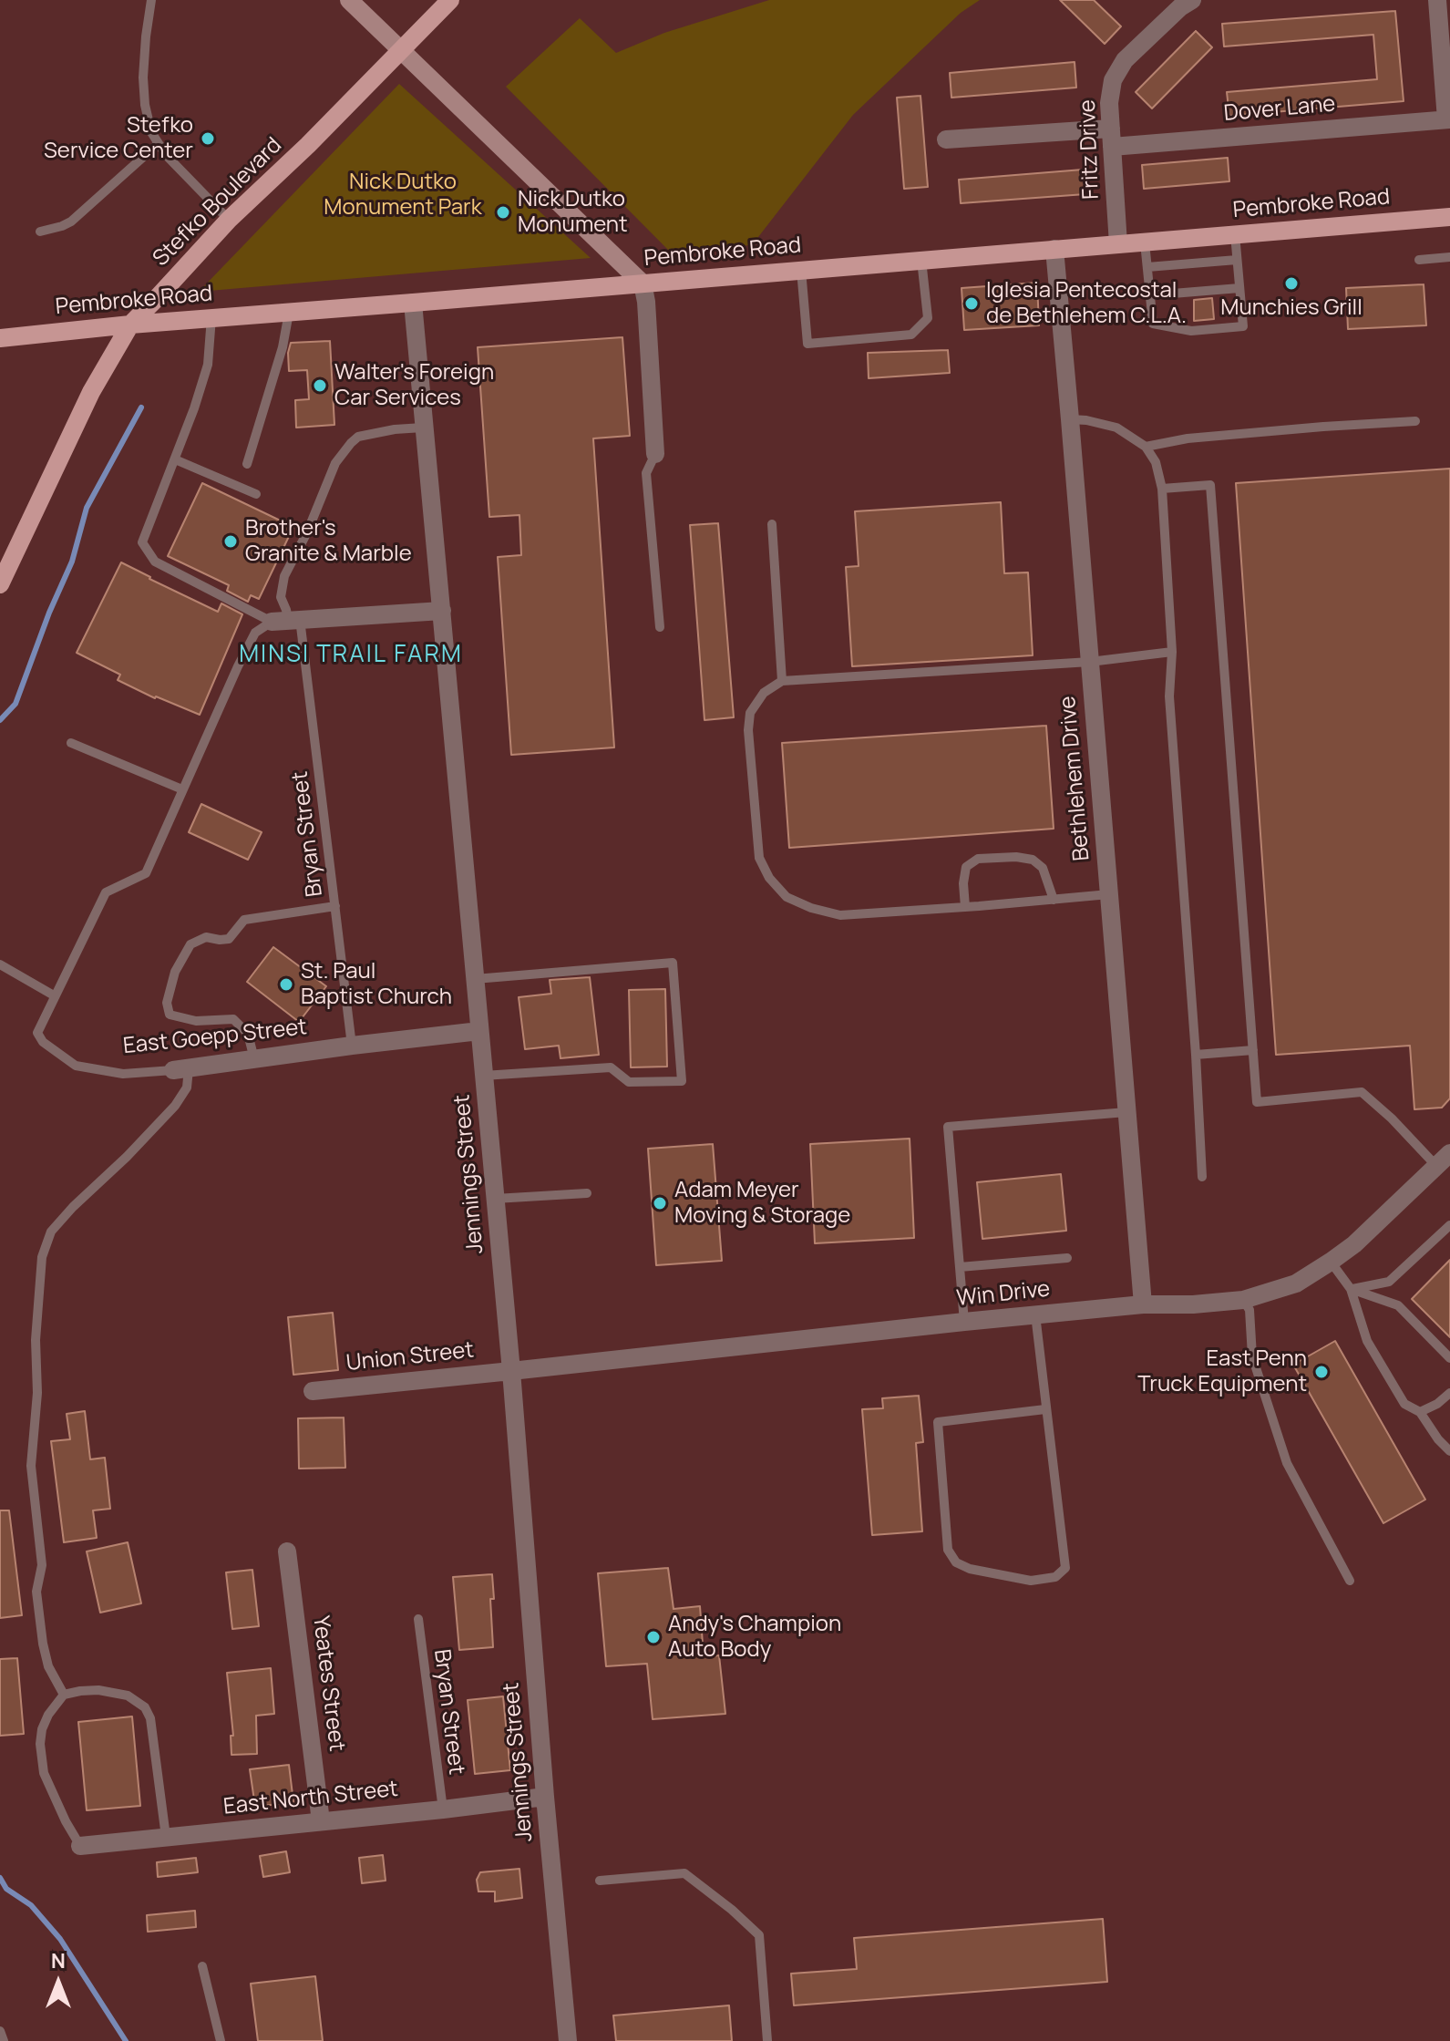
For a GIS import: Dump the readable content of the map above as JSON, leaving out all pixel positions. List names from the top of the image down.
{
  "streets": {
    "main road": ["Stefko Boulevard", "Pembroke Road"],
    "street": [
      "Dover Lane",
      "Fritz Drive",
      "Bethlehem Drive",
      "East Goepp Street",
      "Jennings Street",
      "Win Drive",
      "Union Street",
      "Yeates Street",
      "East North Street"
    ],
    "lane": ["Bryan Street"]
  },
  "crossings": [
    ["Dover Lane", "Fritz Drive"],
    ["Fritz Drive", "Pembroke Road"],
    ["Stefko Boulevard", "Pembroke Road"],
    ["Pembroke Road", "Bethlehem Drive"],
    ["Pembroke Road", "Jennings Street"],
    ["Bethlehem Drive", "Win Drive"],
    ["Bryan Street", "East Goepp Street"],
    ["Bryan Street", "Jennings Street"],
    ["Bryan Street", "East North Street"],
    ["East Goepp Street", "Jennings Street"],
    ["Jennings Street", "Win Drive"],
    ["Jennings Street", "Union Street"],
    ["Jennings Street", "East North Street"],
    ["Win Drive", "Union Street"],
    ["Yeates Street", "East North Street"]
  ],
  "districts": ["MINSI TRAIL FARM"],
  "parks": ["Nick Dutko Monument Park"],
  "places": [
    "Stefko Service Center",
    "Nick Dutko Monument",
    "Munchies Grill",
    "Iglesia Pentecostal de Bethlehem C.L.A.",
    "Walter's Foreign Car Services",
    "Brother's Granite & Marble",
    "St. Paul Baptist Church",
    "Adam Meyer Moving & Storage",
    "East Penn Truck Equipment",
    "Andy's Champion Auto Body"
  ],
  "north": "top"
}
